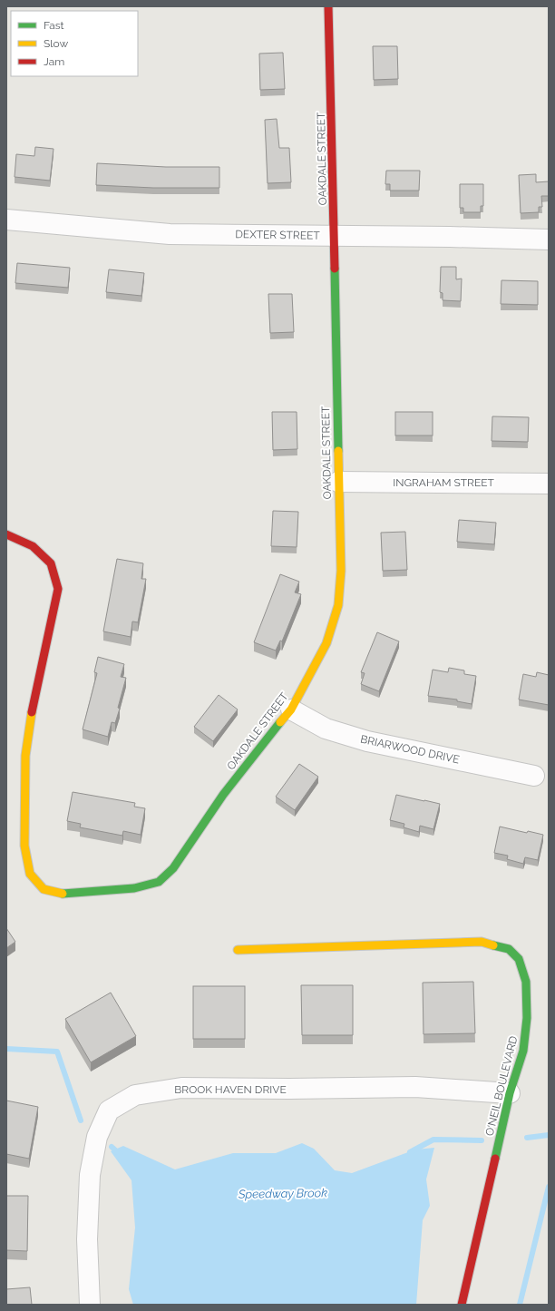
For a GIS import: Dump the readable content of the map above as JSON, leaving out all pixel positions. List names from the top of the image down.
{
  "streets": {
    "street": [
      "OAKDALE STREET",
      "DEXTER STREET",
      "INGRAHAM STREET",
      "BRIARWOOD DRIVE",
      "O'NEIL BOULEVARD",
      "BROOK HAVEN DRIVE"
    ]
  },
  "crossings": [
    ["OAKDALE STREET", "DEXTER STREET"],
    ["OAKDALE STREET", "INGRAHAM STREET"],
    ["OAKDALE STREET", "BRIARWOOD DRIVE"],
    ["O'NEIL BOULEVARD", "BROOK HAVEN DRIVE"]
  ],
  "water": ["Speedway Brook"],
  "legend": ["Fast", "Slow", "Jam"]
}
